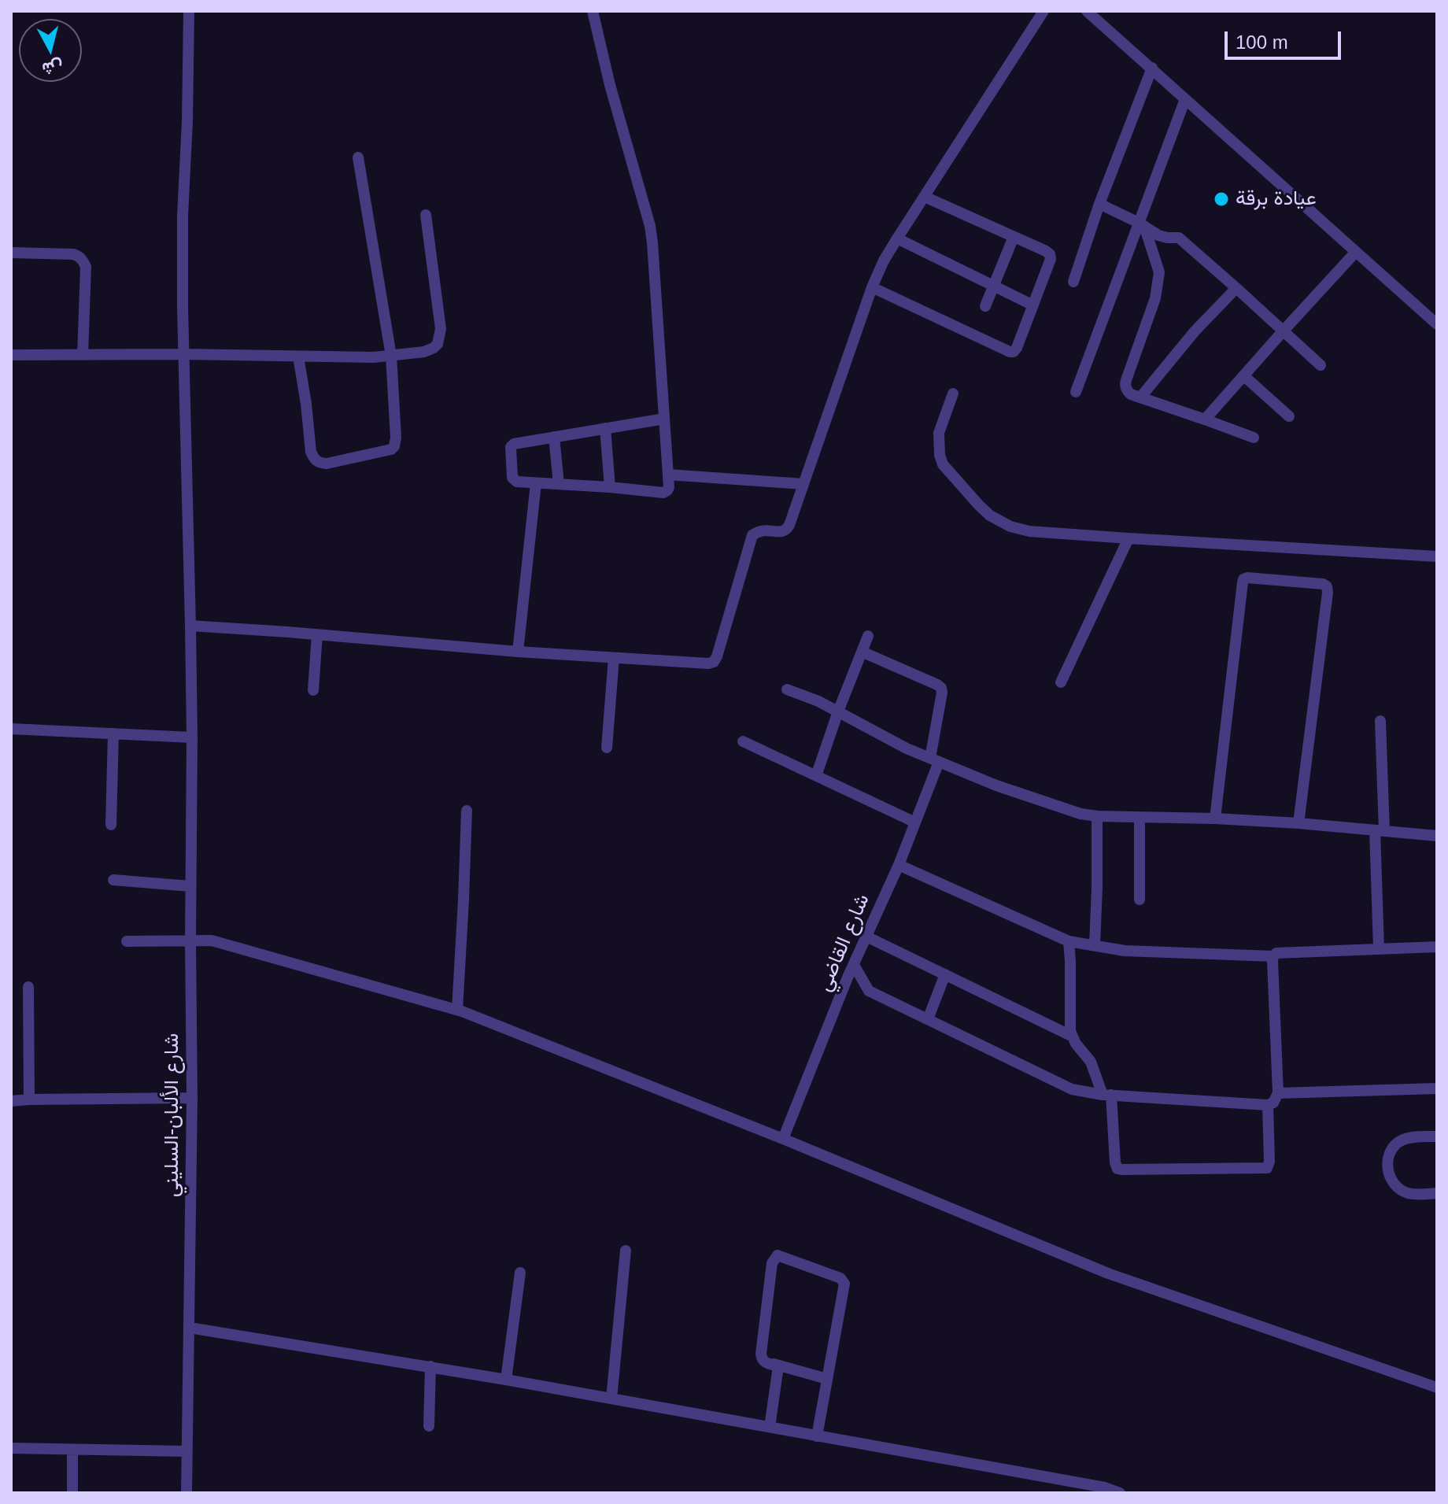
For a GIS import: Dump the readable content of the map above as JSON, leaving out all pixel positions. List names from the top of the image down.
{
  "streets": {
    "street": ["شارع القاضي", "شارع الألبان-السليني"]
  },
  "places": ["عيادة برقة"],
  "scale_bar": "100 m",
  "north": "bottom"
}
